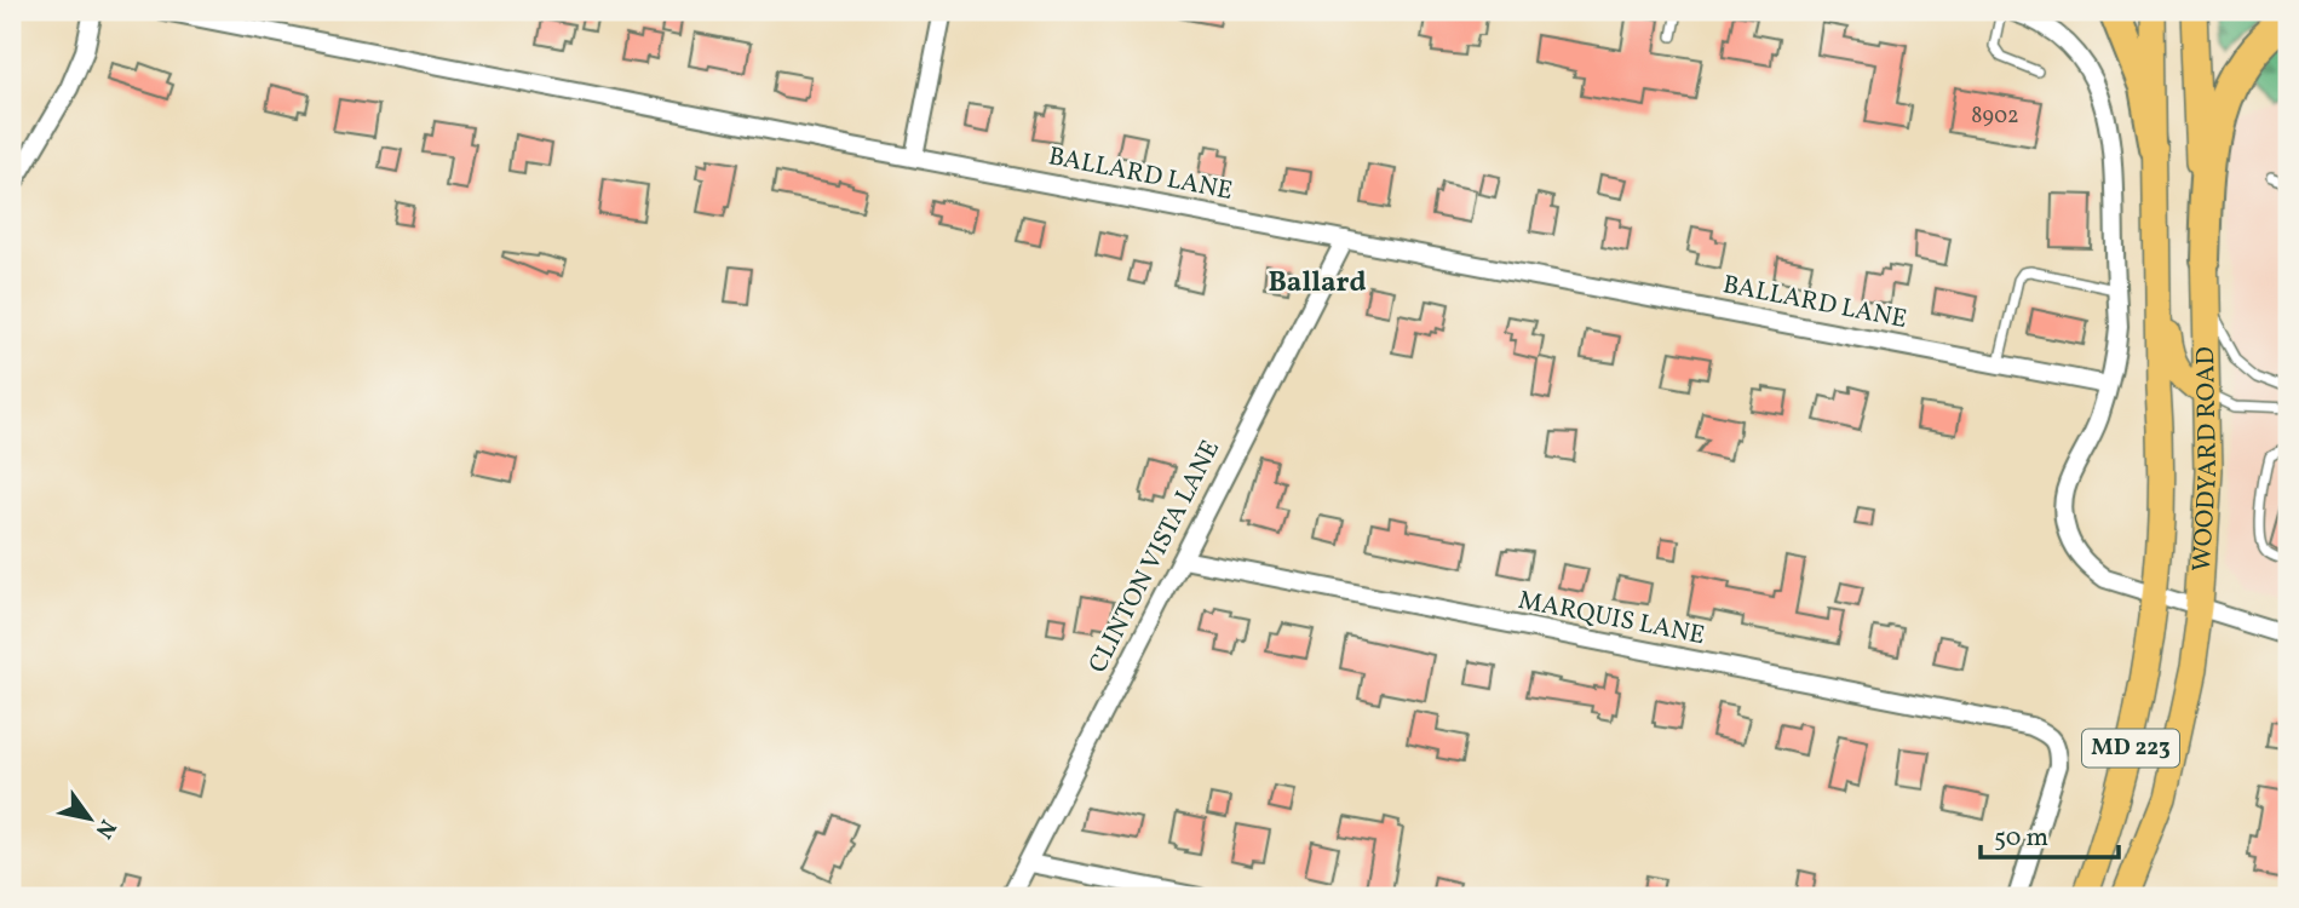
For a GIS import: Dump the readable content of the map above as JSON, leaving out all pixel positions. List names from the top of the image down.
{
  "streets": {
    "main road": ["WOODYARD ROAD", "MD 223"],
    "street": ["BALLARD LANE", "CLINTON VISTA LANE", "MARQUIS LANE"]
  },
  "crossings": [
    ["BALLARD LANE", "CLINTON VISTA LANE"],
    ["CLINTON VISTA LANE", "MARQUIS LANE"]
  ],
  "districts": ["Ballard"],
  "house_numbers": ["8902"],
  "scale_bar": "50 m",
  "north": "bottom right"
}
